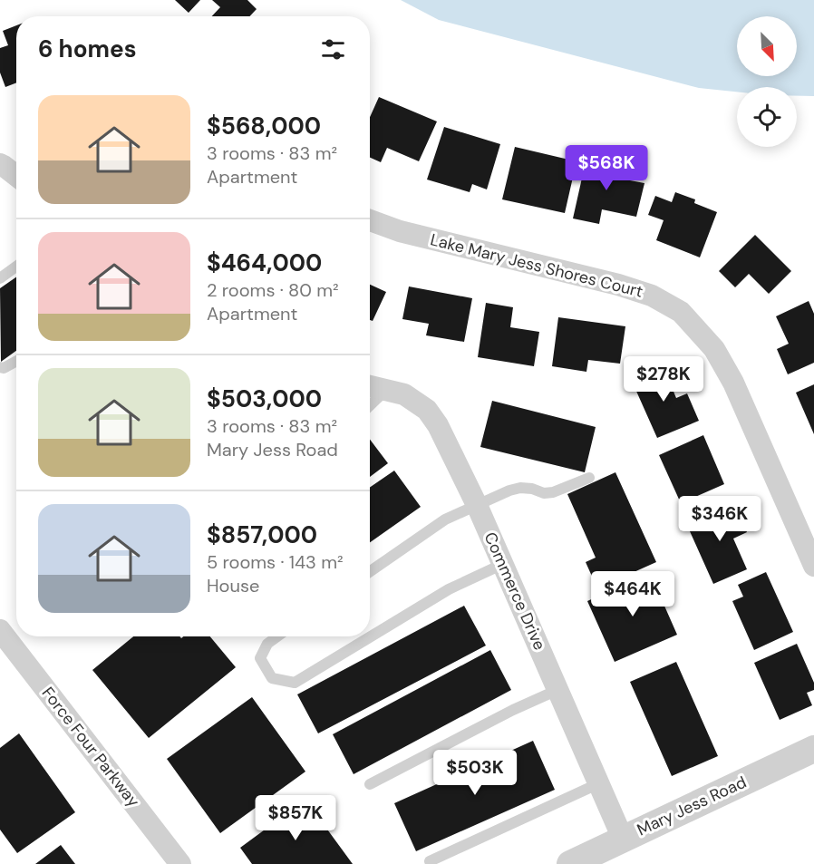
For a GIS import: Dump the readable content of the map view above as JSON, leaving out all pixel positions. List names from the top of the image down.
{
  "streets": {
    "street": [
      "Lake Mary Jess Shores Court",
      "Commerce Drive",
      "Force Four Parkway",
      "Mary Jess Road"
    ]
  },
  "crossings": [
    ["Commerce Drive", "Mary Jess Road"]
  ],
  "north": "bottom right",
  "page": {
    "heading": "6 homes",
    "list": [
      {
        "name": "$568,000",
        "note": "3 rooms · 83 m² · Apartment"
      },
      {
        "name": "$464,000",
        "note": "2 rooms · 80 m² · Apartment"
      },
      {
        "name": "$503,000",
        "note": "3 rooms · 83 m² · Mary Jess Road"
      },
      {
        "name": "$857,000",
        "note": "5 rooms · 143 m² · House"
      }
    ],
    "price": [
      "$568K",
      "$278K",
      "$346K",
      "$464K",
      "$503K",
      "$857K"
    ]
  }
}
